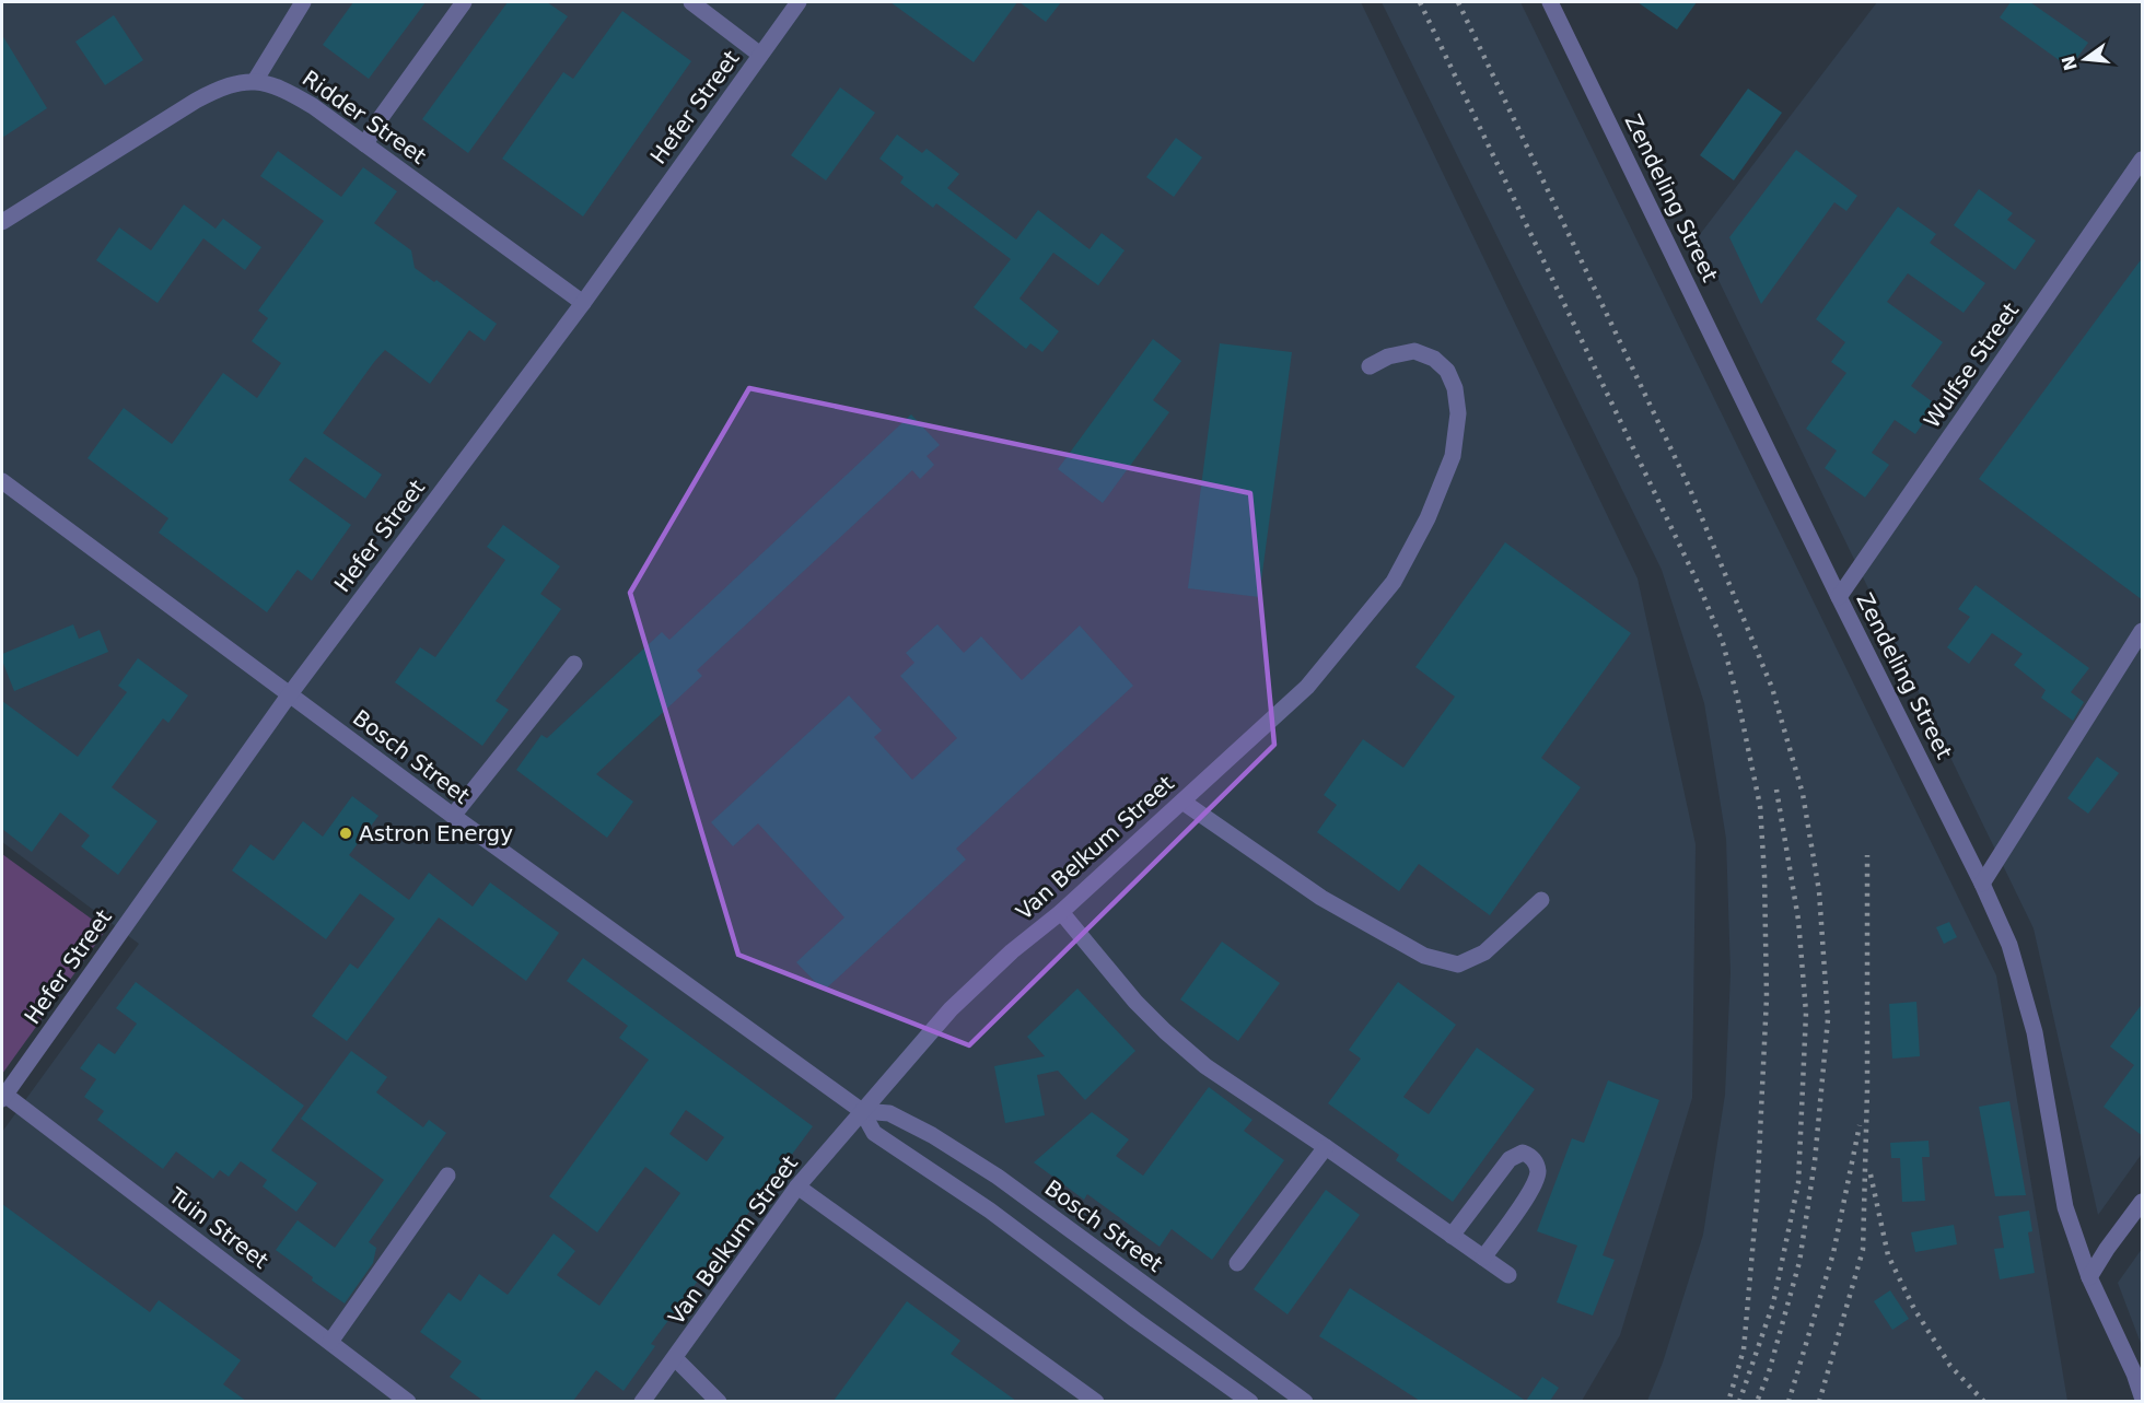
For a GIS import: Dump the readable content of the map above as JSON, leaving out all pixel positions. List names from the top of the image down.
{
  "streets": {
    "street": [
      "Hefer Street",
      "Ridder Street",
      "Zendeling Street",
      "Wulfse Street",
      "Bosch Street",
      "Van Belkum Street",
      "Tuin Street"
    ]
  },
  "crossings": [
    ["Hefer Street", "Ridder Street"],
    ["Hefer Street", "Bosch Street"],
    ["Hefer Street", "Tuin Street"],
    ["Zendeling Street", "Wulfse Street"],
    ["Bosch Street", "Van Belkum Street"]
  ],
  "places": ["Astron Energy"],
  "north": "left"
}
